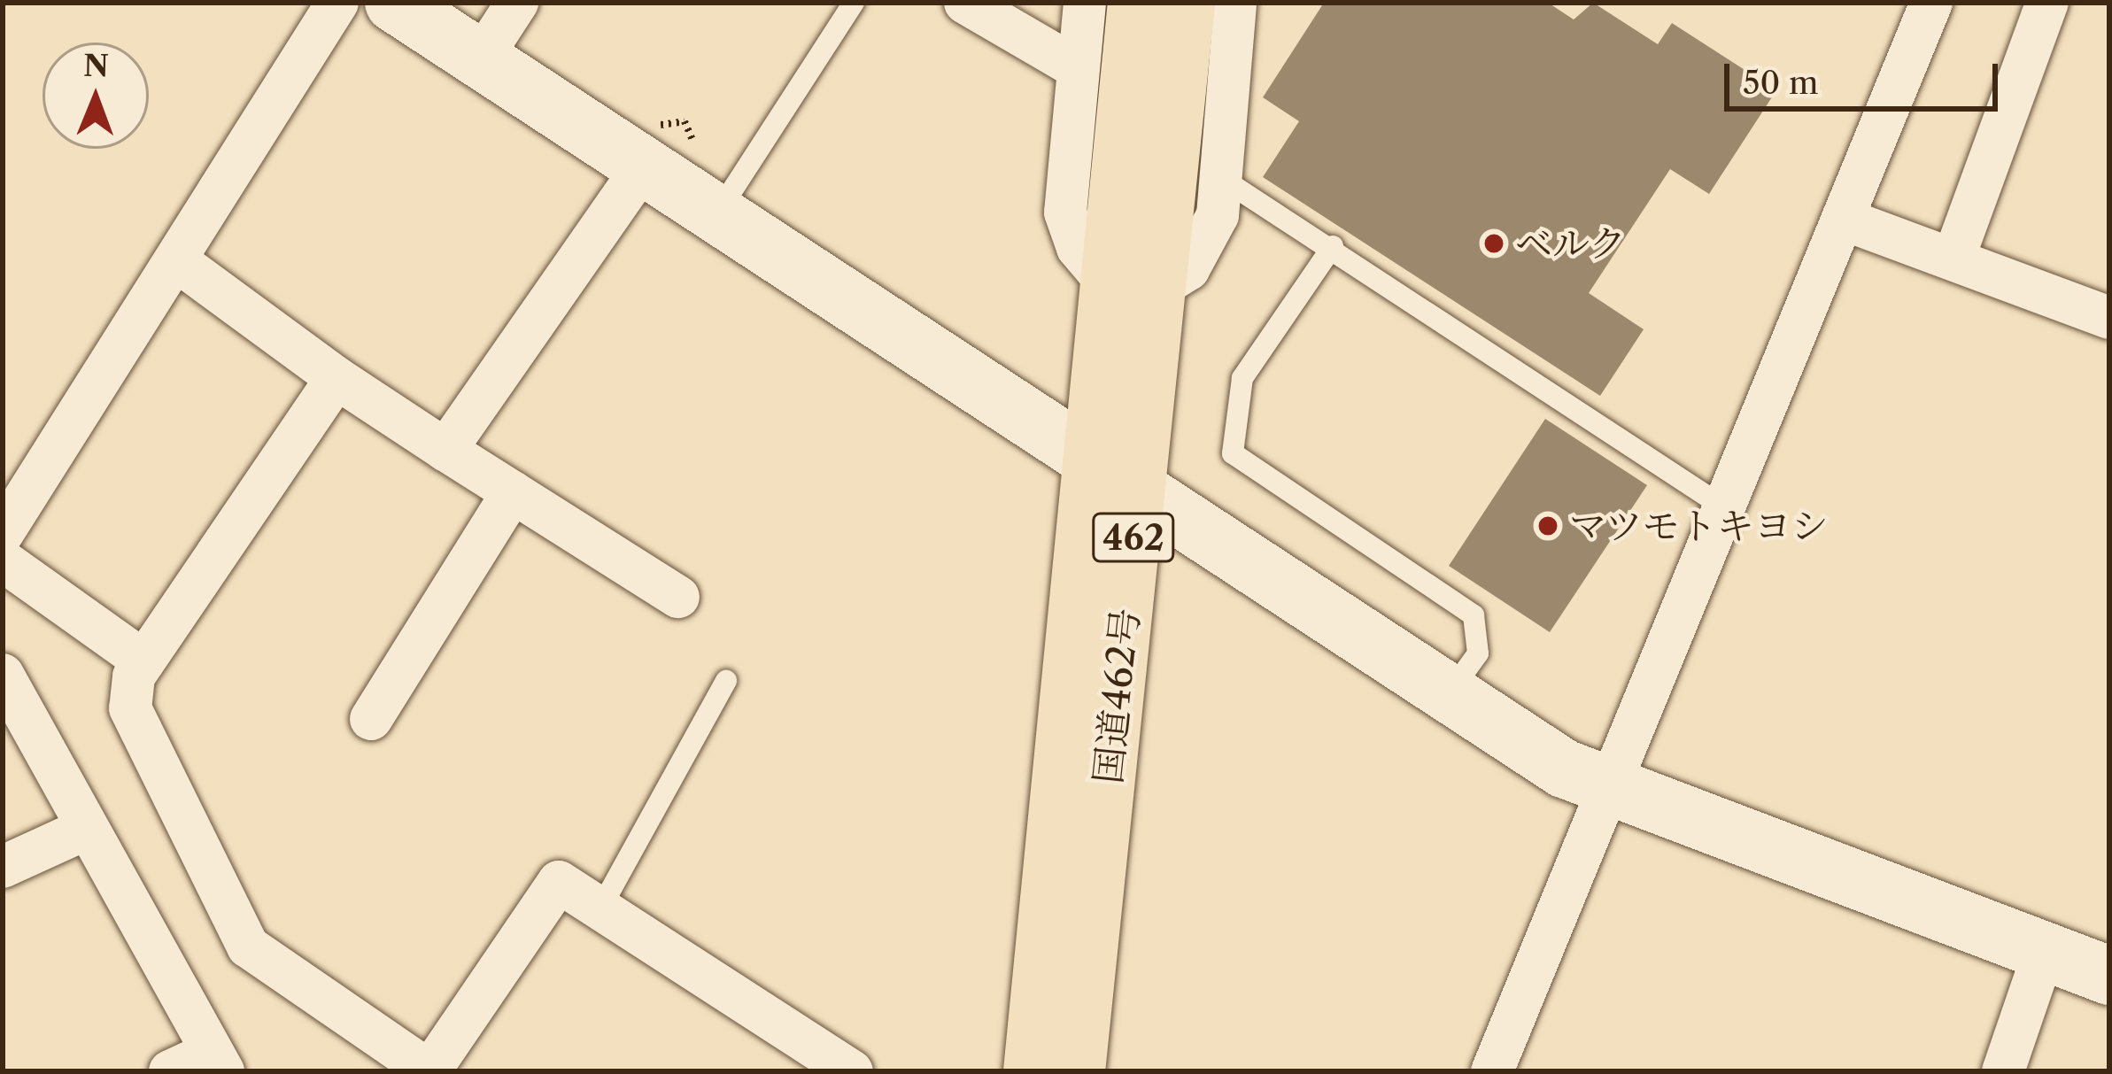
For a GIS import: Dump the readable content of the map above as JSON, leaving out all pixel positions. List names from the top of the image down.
{
  "streets": {
    "highway": ["462", "国道462号"]
  },
  "places": ["ベルク", "マツモトキヨシ"],
  "scale_bar": "50 m",
  "north": "top"
}
